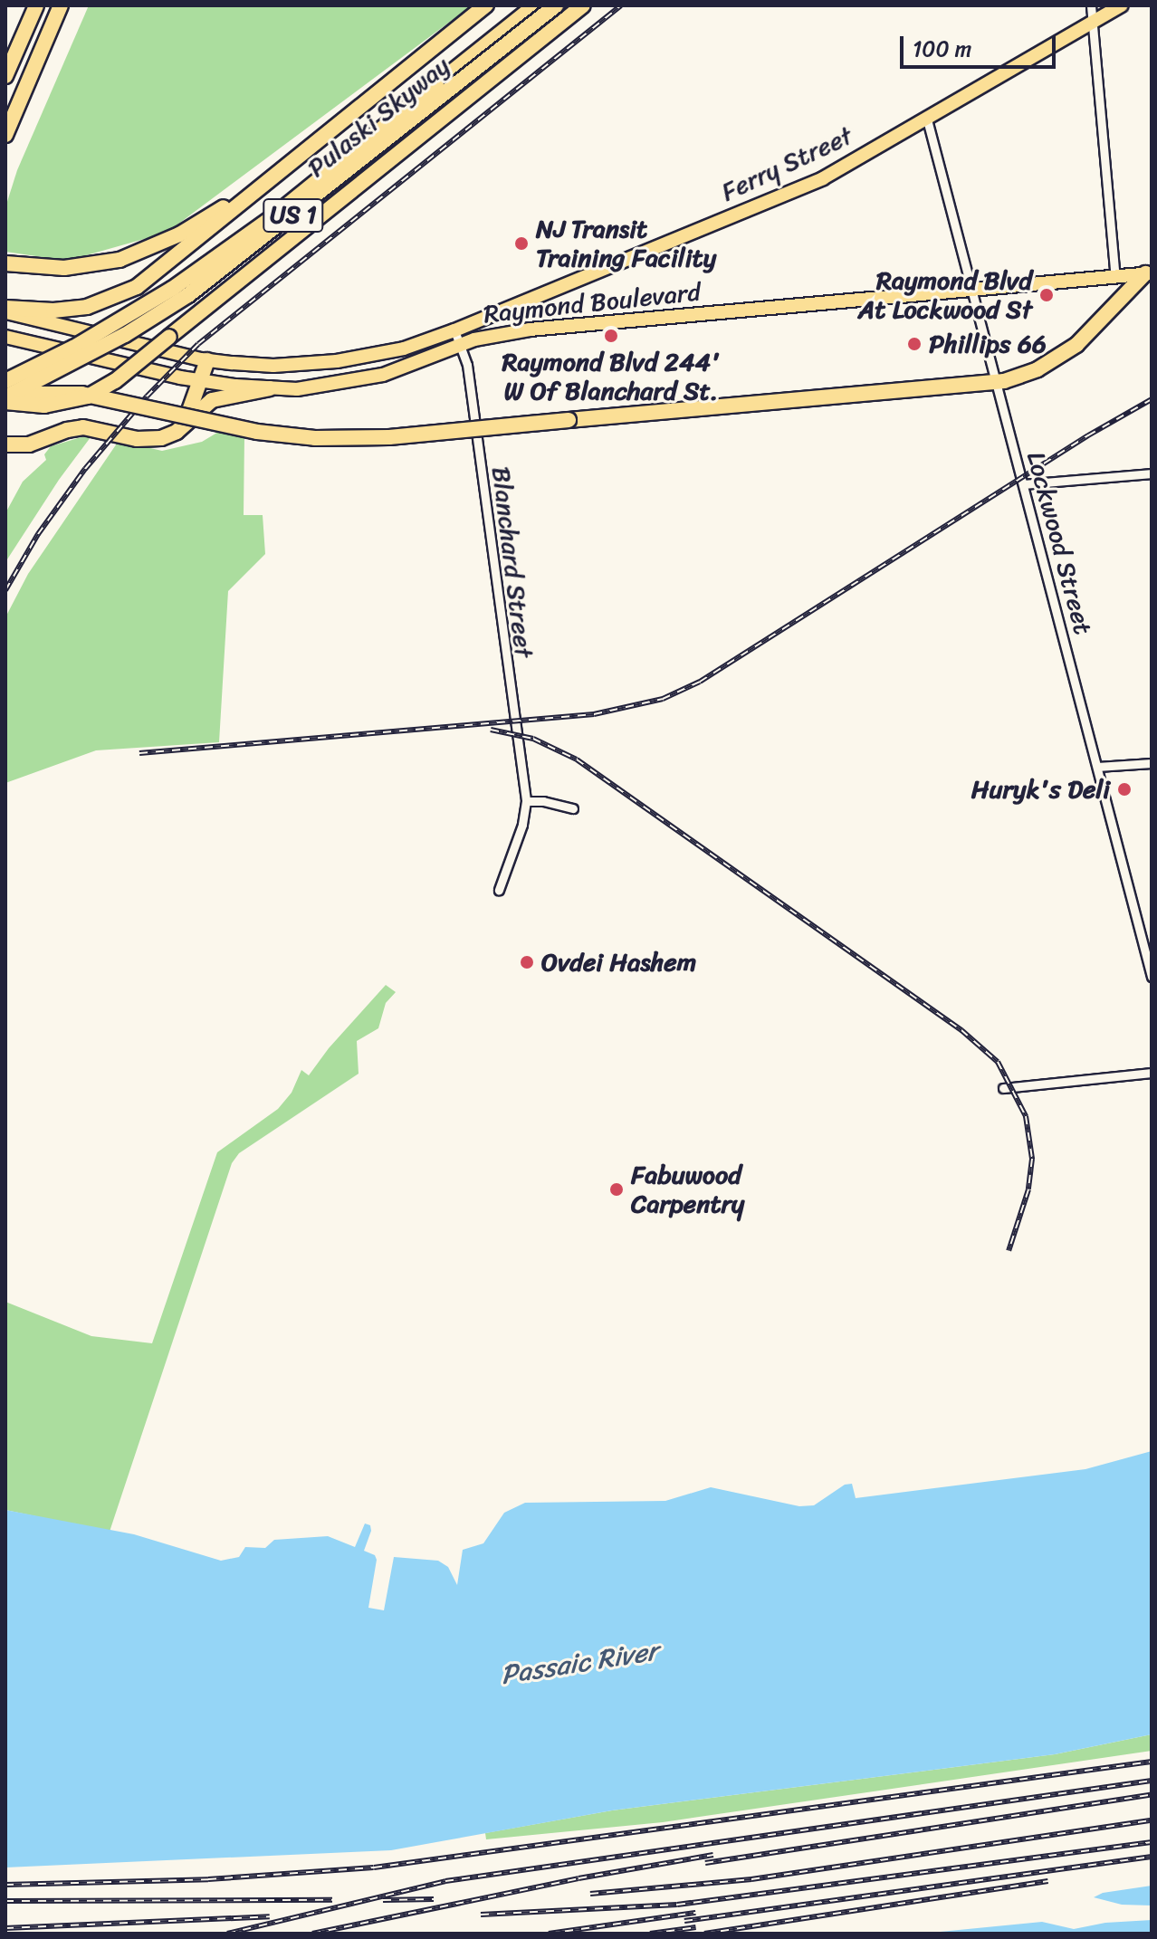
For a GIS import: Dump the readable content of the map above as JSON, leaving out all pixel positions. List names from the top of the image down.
{
  "streets": {
    "highway": ["Pulaski Skyway", "US 1"],
    "main road": ["Ferry Street", "Raymond Boulevard"],
    "street": ["Lockwood Street", "Blanchard Street"]
  },
  "crossings": [
    ["Pulaski Skyway", "US 1"],
    ["Ferry Street", "Raymond Boulevard"],
    ["Ferry Street", "Lockwood Street"],
    ["Ferry Street", "Blanchard Street"],
    ["Raymond Boulevard", "Lockwood Street"],
    ["Raymond Boulevard", "Blanchard Street"]
  ],
  "water": ["Passaic River"],
  "places": [
    "NJ Transit Training Facility",
    "Raymond Blvd At Lockwood St",
    "Raymond Blvd 244' W Of Blanchard St.",
    "Phillips 66",
    "Huryk's Deli",
    "Ovdei Hashem",
    "Fabuwood Carpentry"
  ],
  "scale_bar": "100 m"
}
